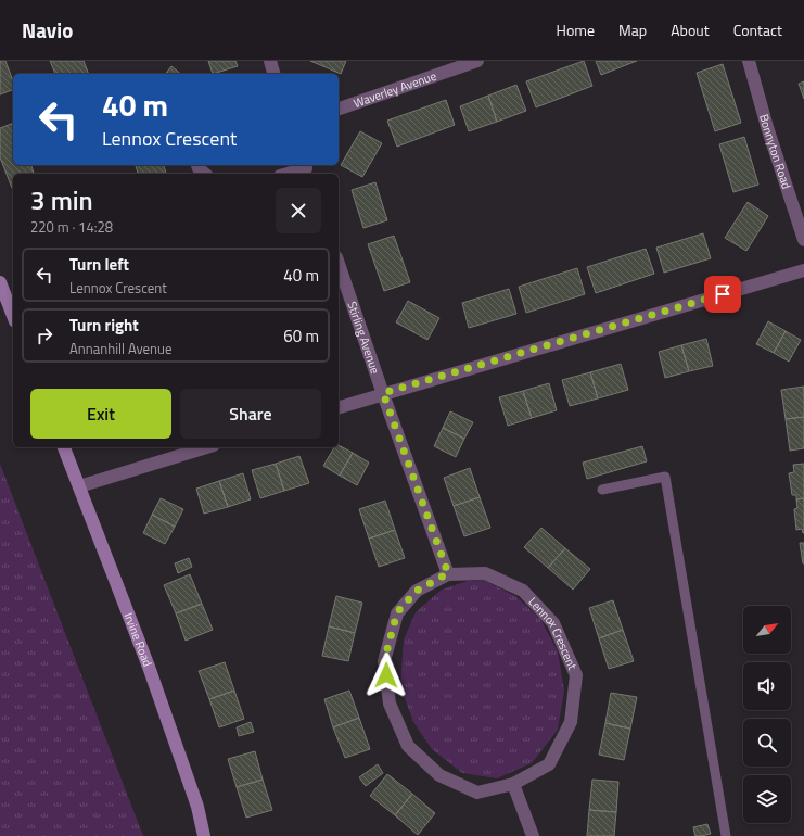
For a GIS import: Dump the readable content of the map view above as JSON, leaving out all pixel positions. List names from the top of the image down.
{
  "streets": {
    "main road": ["Irvine Road"],
    "street": [
      "Waverley Avenue",
      "Bonnyton Road",
      "Stirling Avenue",
      "Lennox Crescent"
    ]
  },
  "north": "top right",
  "page": {
    "header": "Navio",
    "nav": [
      "Home",
      "Map",
      "About",
      "Contact"
    ],
    "turn": ["40 m", "Lennox Crescent"],
    "heading": ["3 min", "220 m · 14:28"],
    "list": [
      {
        "name": "Turn left",
        "note": "Lennox Crescent",
        "value": "40 m"
      },
      {
        "name": "Turn right",
        "note": "Annanhill Avenue",
        "value": "60 m"
      }
    ],
    "buttons": ["Exit", "Share"]
  }
}
